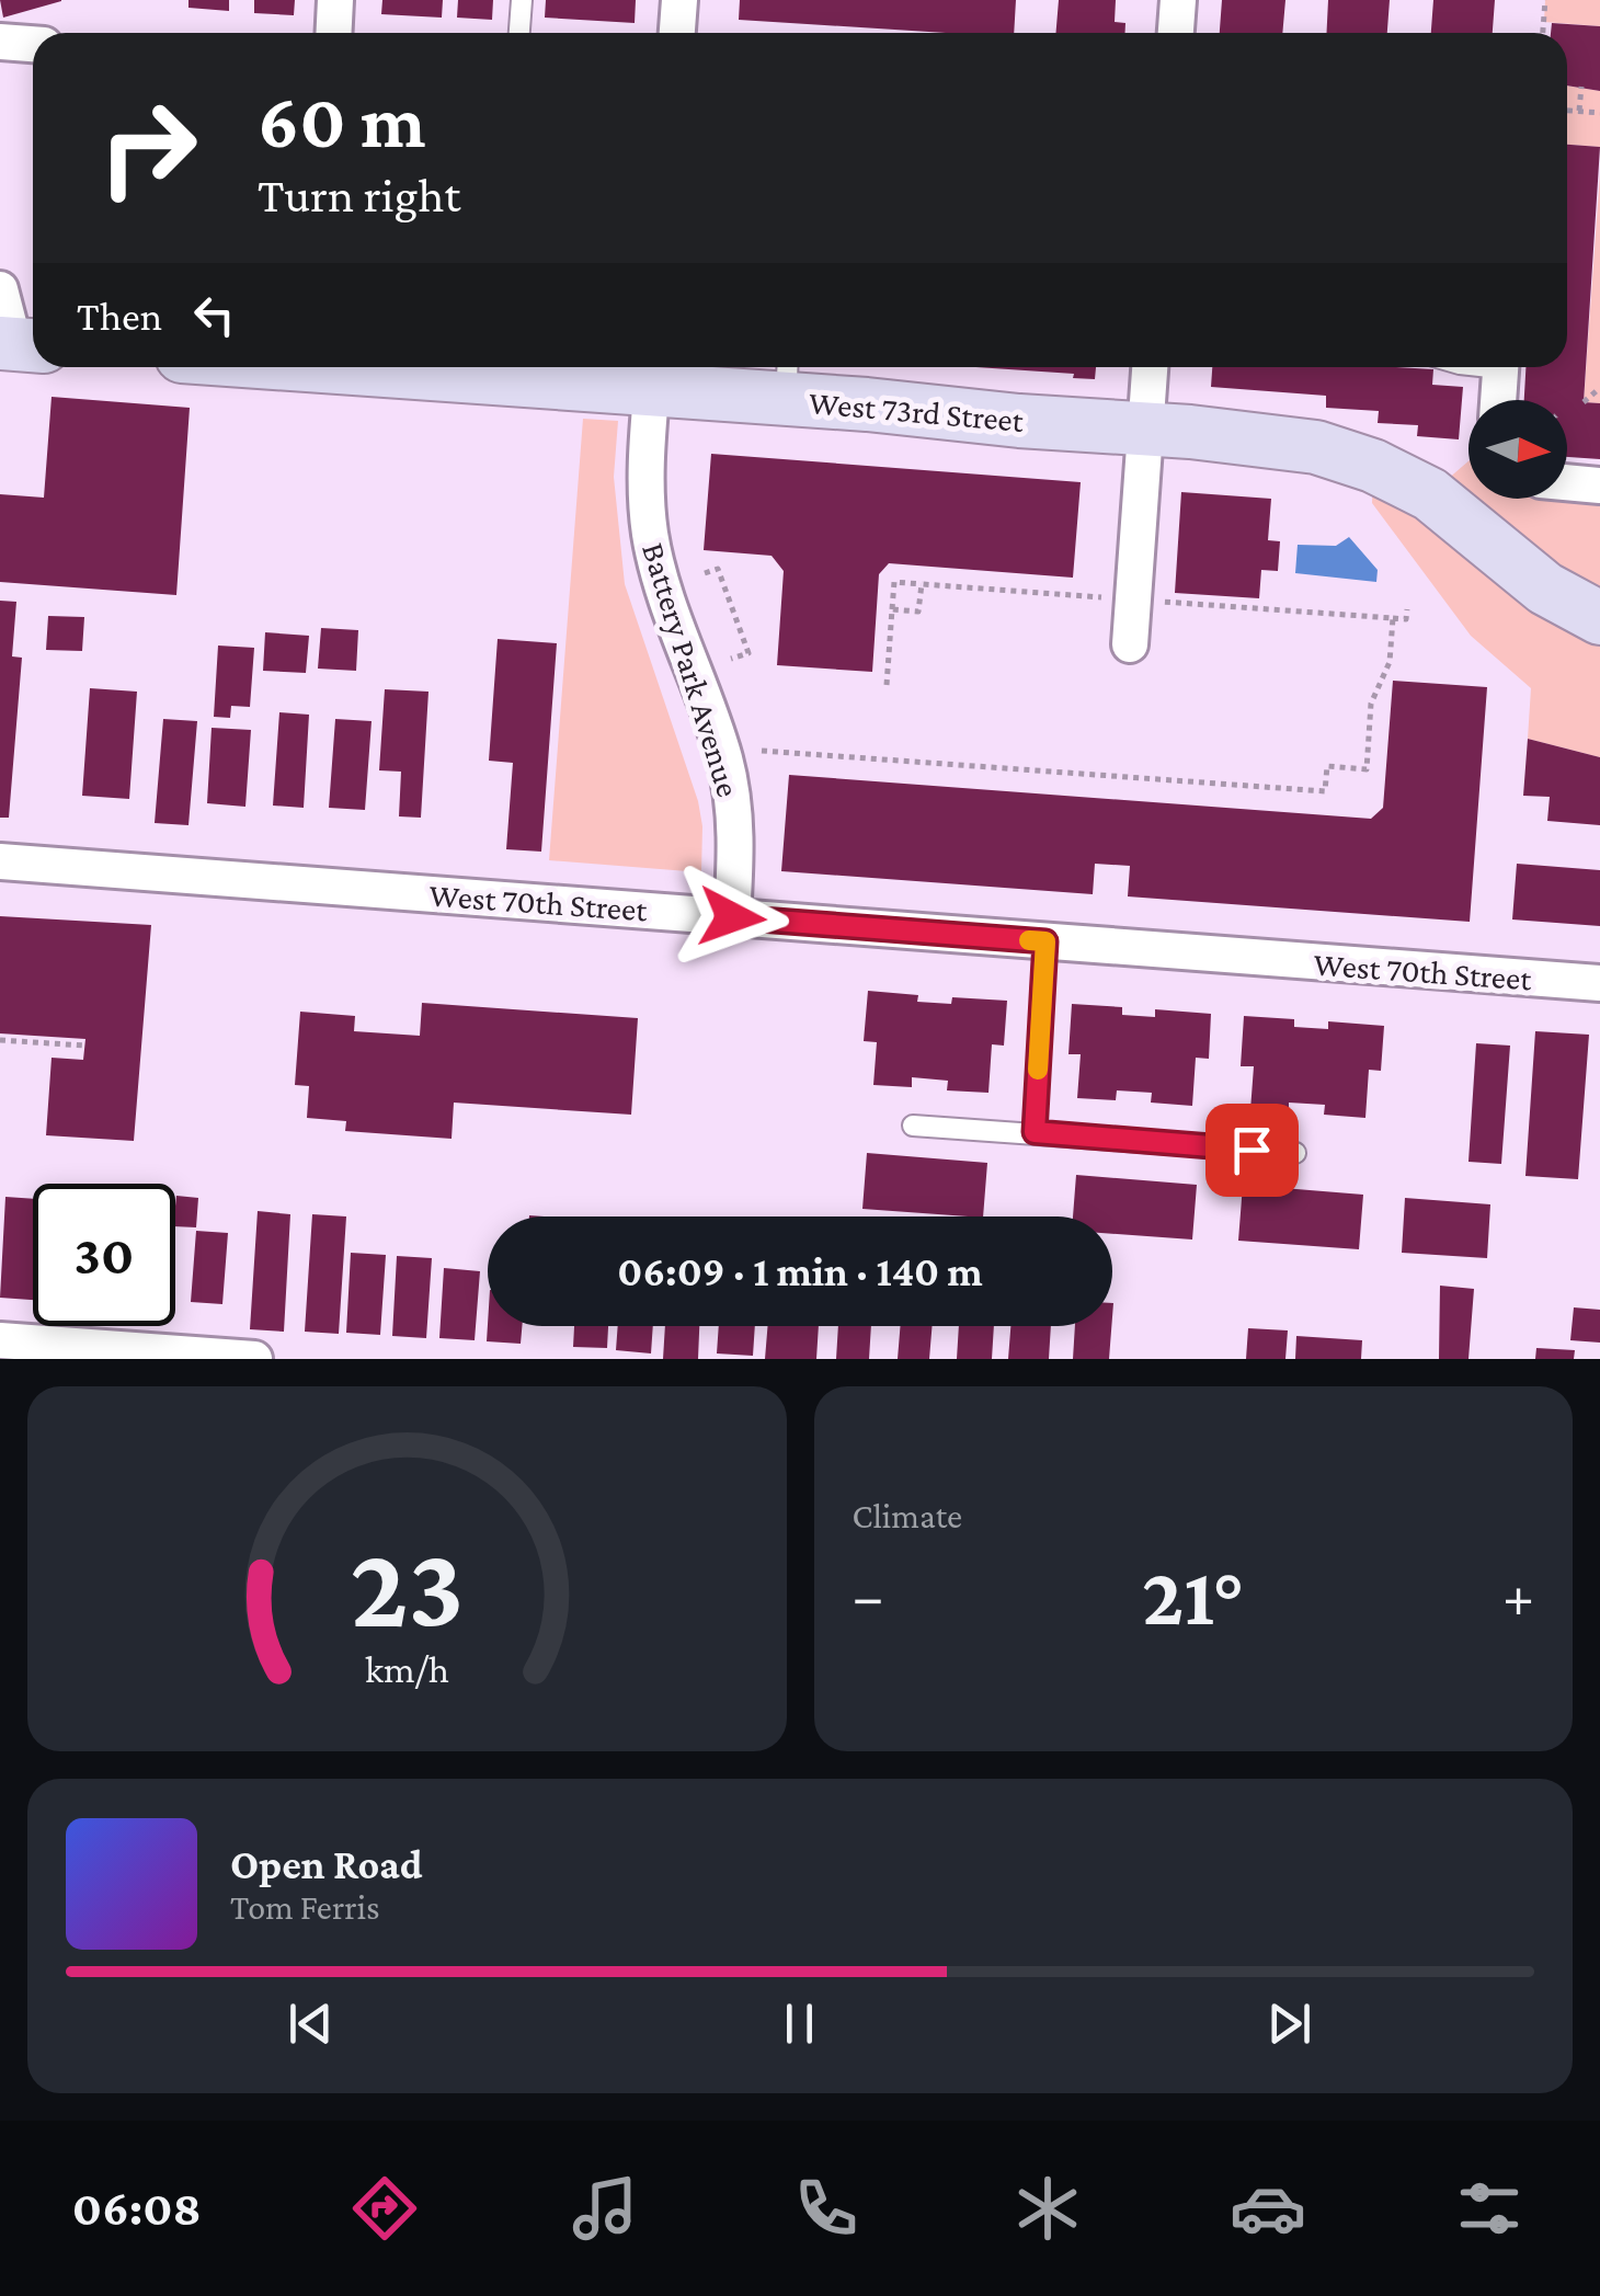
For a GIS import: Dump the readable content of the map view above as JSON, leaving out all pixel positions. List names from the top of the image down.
{
  "streets": {
    "street": ["West 73rd Street", "Battery Park Avenue", "West 70th Street"]
  },
  "crossings": [
    ["West 73rd Street", "Battery Park Avenue"],
    ["Battery Park Avenue", "West 70th Street"]
  ],
  "north": "right",
  "page": {
    "turn": ["60 m", "Turn right"],
    "then": "Then",
    "limit": "30",
    "trip": "06:09 · 1 min · 140 m",
    "tile": "Climate",
    "heat": ["−", "21°", "+"],
    "song": ["Open Road", "Tom Ferris"],
    "tabs": "06:08",
    "gauge": ["23", "km/h"]
  }
}
